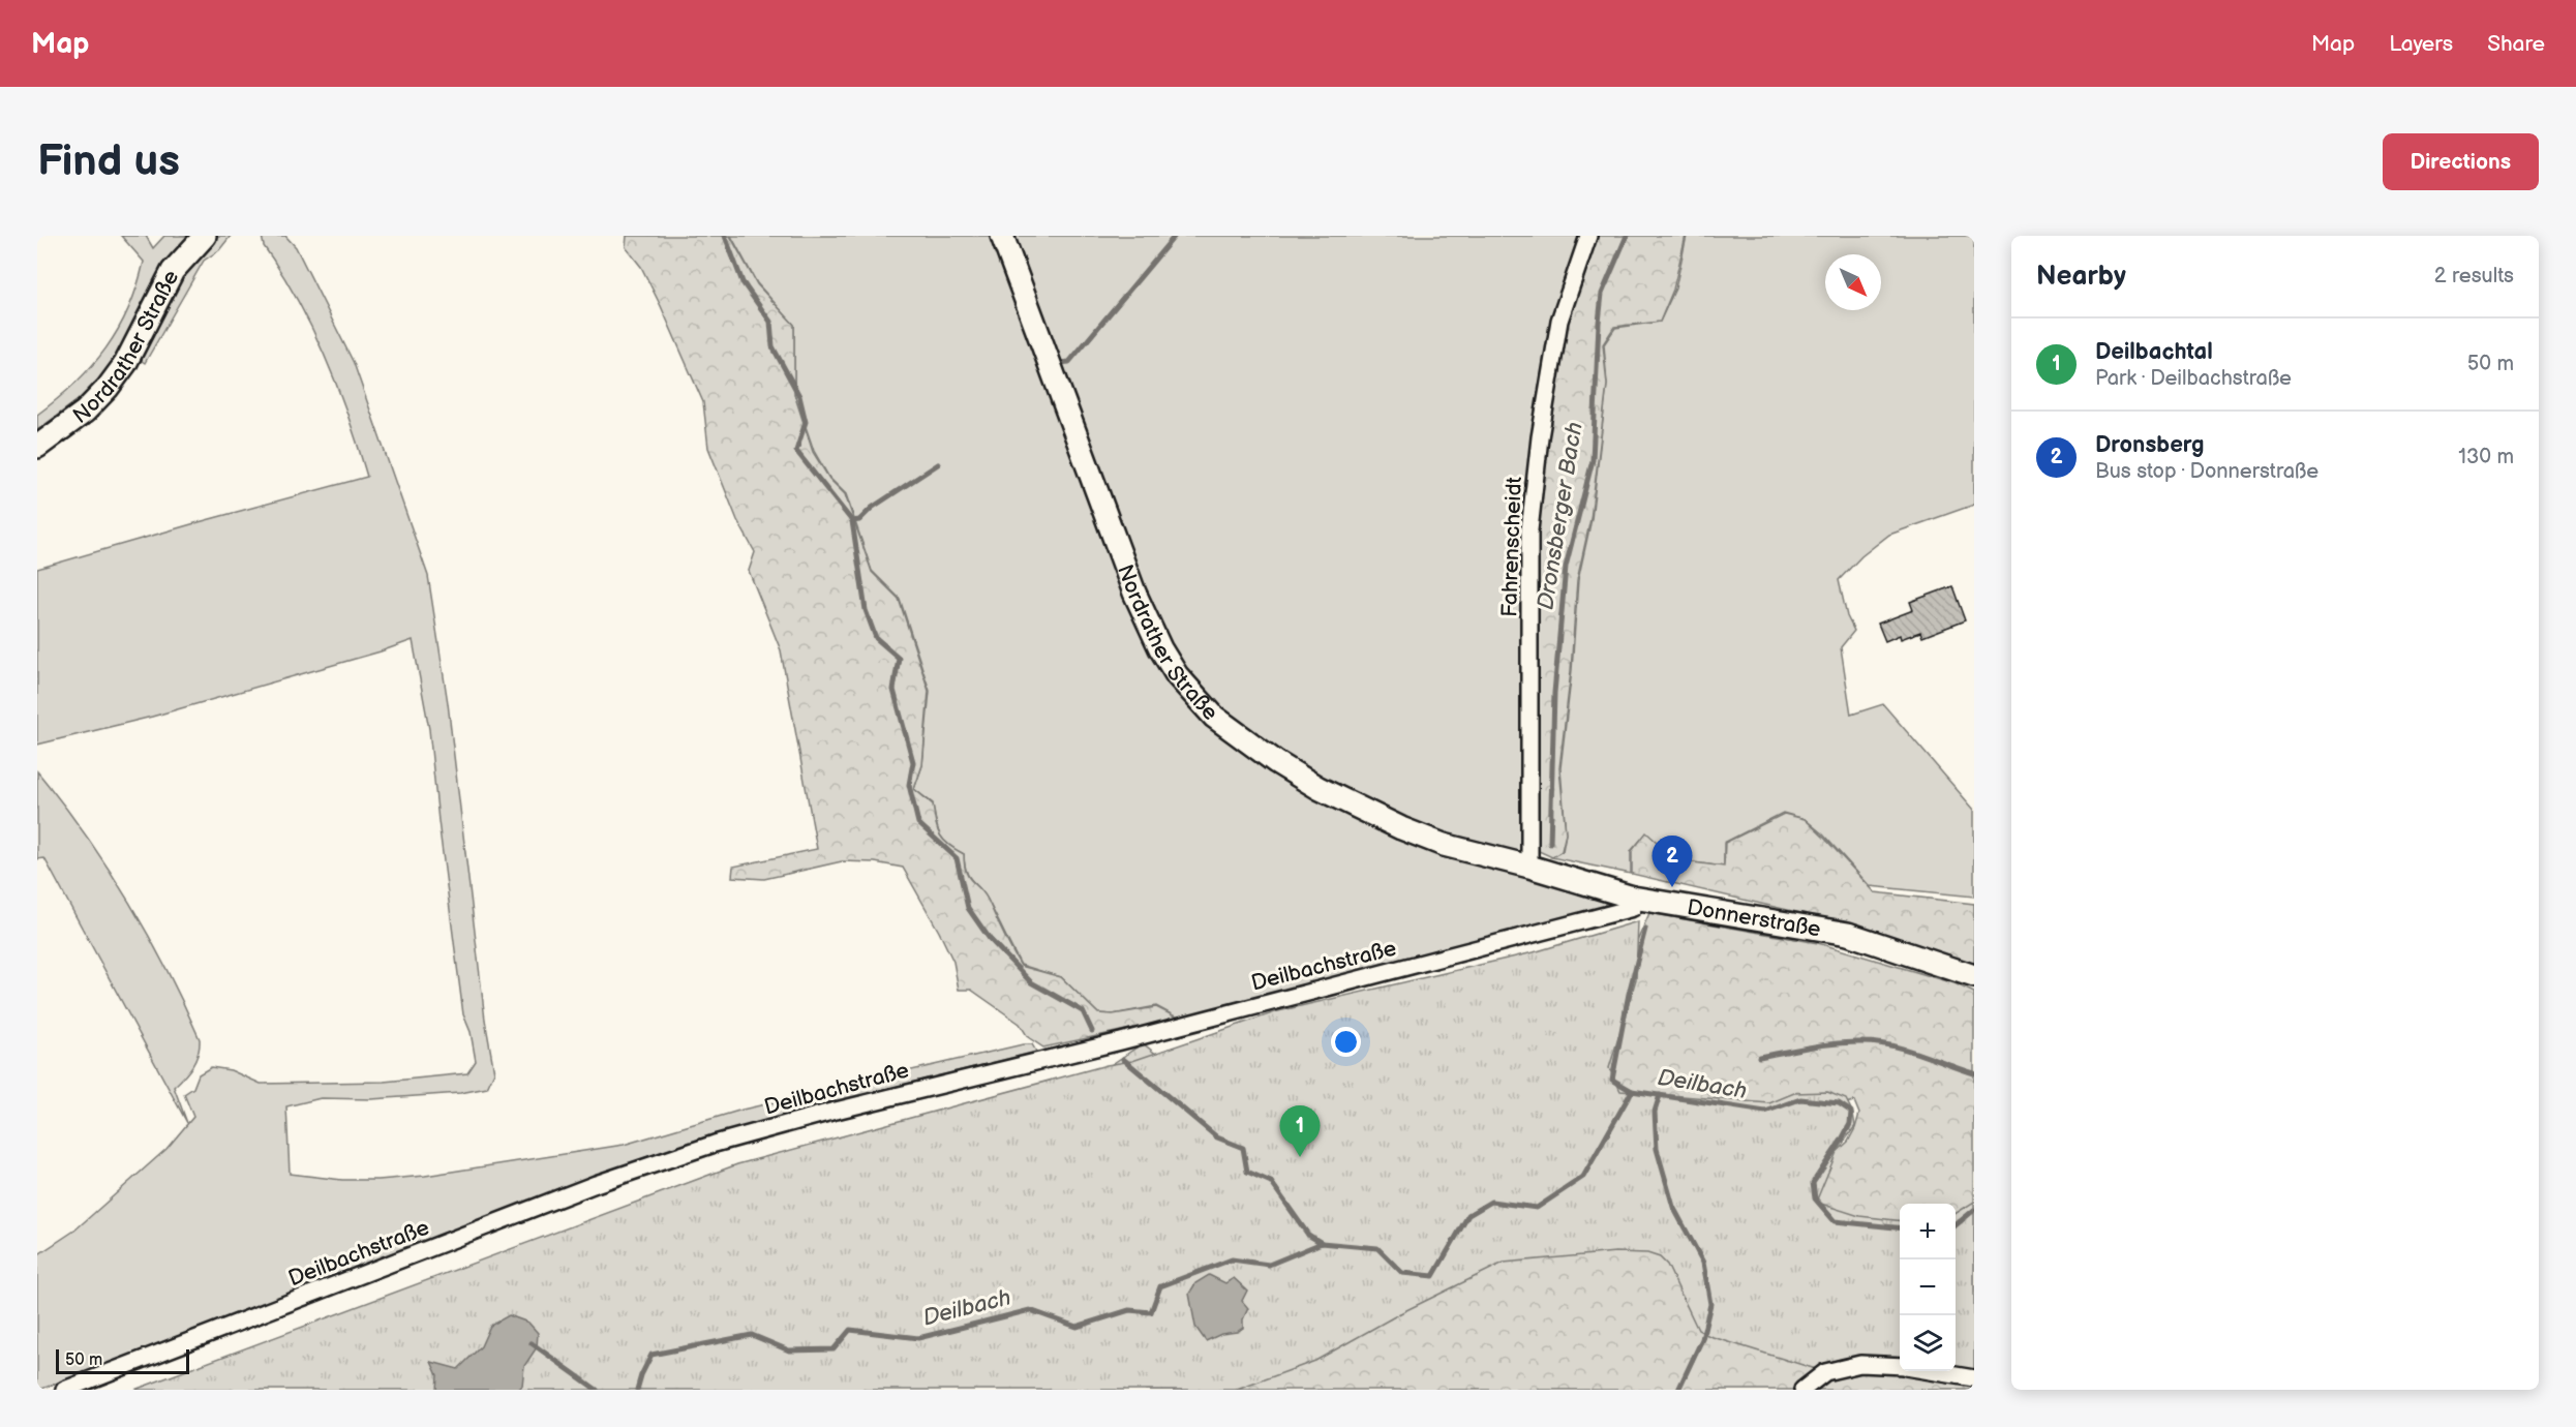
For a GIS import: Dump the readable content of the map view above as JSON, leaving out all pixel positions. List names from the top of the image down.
{
  "streets": {
    "main road": ["Nordrather Straße", "Donnerstraße"],
    "street": ["Fahrenscheidt", "Deilbachstraße"]
  },
  "crossings": [
    ["Nordrather Straße", "Fahrenscheidt"],
    ["Nordrather Straße", "Donnerstraße"],
    ["Fahrenscheidt", "Donnerstraße"],
    ["Donnerstraße", "Deilbachstraße"]
  ],
  "water": ["Dronsberger Bach", "Deilbach"],
  "scale_bar": "50 m",
  "north": "bottom right",
  "page": {
    "header": "Map",
    "nav": ["Map", "Layers", "Share"],
    "buttons": "Directions",
    "title": "Find us",
    "heading": ["Nearby", "2 results"],
    "list": [
      {
        "mark": "1",
        "name": "Deilbachtal",
        "note": "Park · Deilbachstraße",
        "value": "50 m"
      },
      {
        "mark": "2",
        "name": "Dronsberg",
        "note": "Bus stop · Donnerstraße",
        "value": "130 m"
      }
    ],
    "pins": ["2", "1"],
    "map_buttons": ["+", "−"],
    "scale": "50 m"
  }
}
